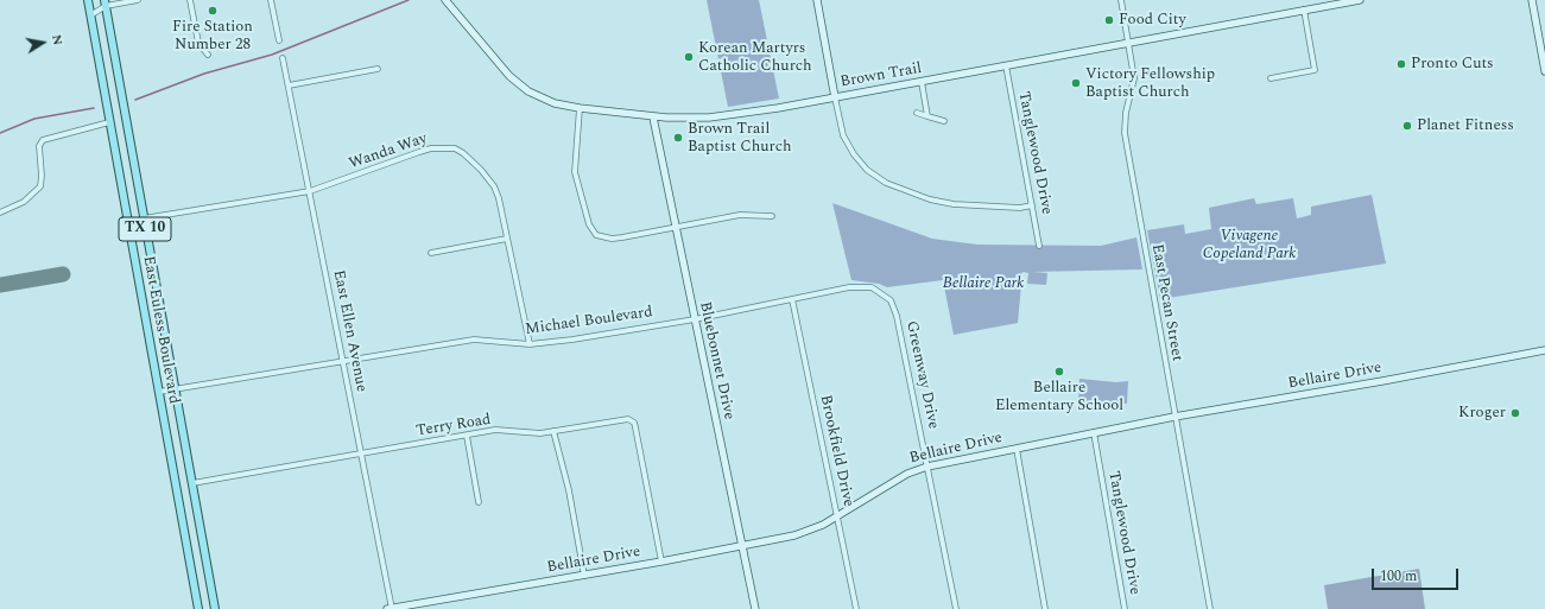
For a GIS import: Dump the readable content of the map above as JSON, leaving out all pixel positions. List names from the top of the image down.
{
  "streets": {
    "main road": ["TX 10", "East Euless Boulevard"],
    "street": [
      "Brown Trail",
      "Wanda Way",
      "Tanglewood Drive",
      "East Pecan Street",
      "Michael Boulevard",
      "East Ellen Avenue",
      "Bluebonnet Drive",
      "Greenway Drive",
      "Bellaire Drive",
      "Terry Road",
      "Brookfield Drive"
    ]
  },
  "crossings": [
    ["Brown Trail", "Tanglewood Drive"],
    ["Brown Trail", "East Pecan Street"],
    ["Brown Trail", "Bluebonnet Drive"],
    ["Wanda Way", "Michael Boulevard"],
    ["Wanda Way", "East Euless Boulevard"],
    ["Wanda Way", "East Ellen Avenue"],
    ["Tanglewood Drive", "Bellaire Drive"],
    ["East Pecan Street", "Bellaire Drive"],
    ["Michael Boulevard", "East Euless Boulevard"],
    ["Michael Boulevard", "East Ellen Avenue"],
    ["Michael Boulevard", "Bluebonnet Drive"],
    ["Michael Boulevard", "Greenway Drive"],
    ["Michael Boulevard", "Brookfield Drive"],
    ["East Euless Boulevard", "Terry Road"],
    ["East Ellen Avenue", "Bellaire Drive"],
    ["East Ellen Avenue", "Terry Road"],
    ["Bluebonnet Drive", "Bellaire Drive"],
    ["Greenway Drive", "Bellaire Drive"],
    ["Bellaire Drive", "Terry Road"],
    ["Bellaire Drive", "Brookfield Drive"]
  ],
  "parks": ["Vivagene Copeland Park", "Bellaire Park"],
  "places": [
    "Fire Station Number 28",
    "Food City",
    "Korean Martyrs Catholic Church",
    "Pronto Cuts",
    "Victory Fellowship Baptist Church",
    "Planet Fitness",
    "Brown Trail Baptist Church",
    "Bellaire Elementary School",
    "Kroger"
  ],
  "scale_bar": "100 m",
  "north": "right"
}
